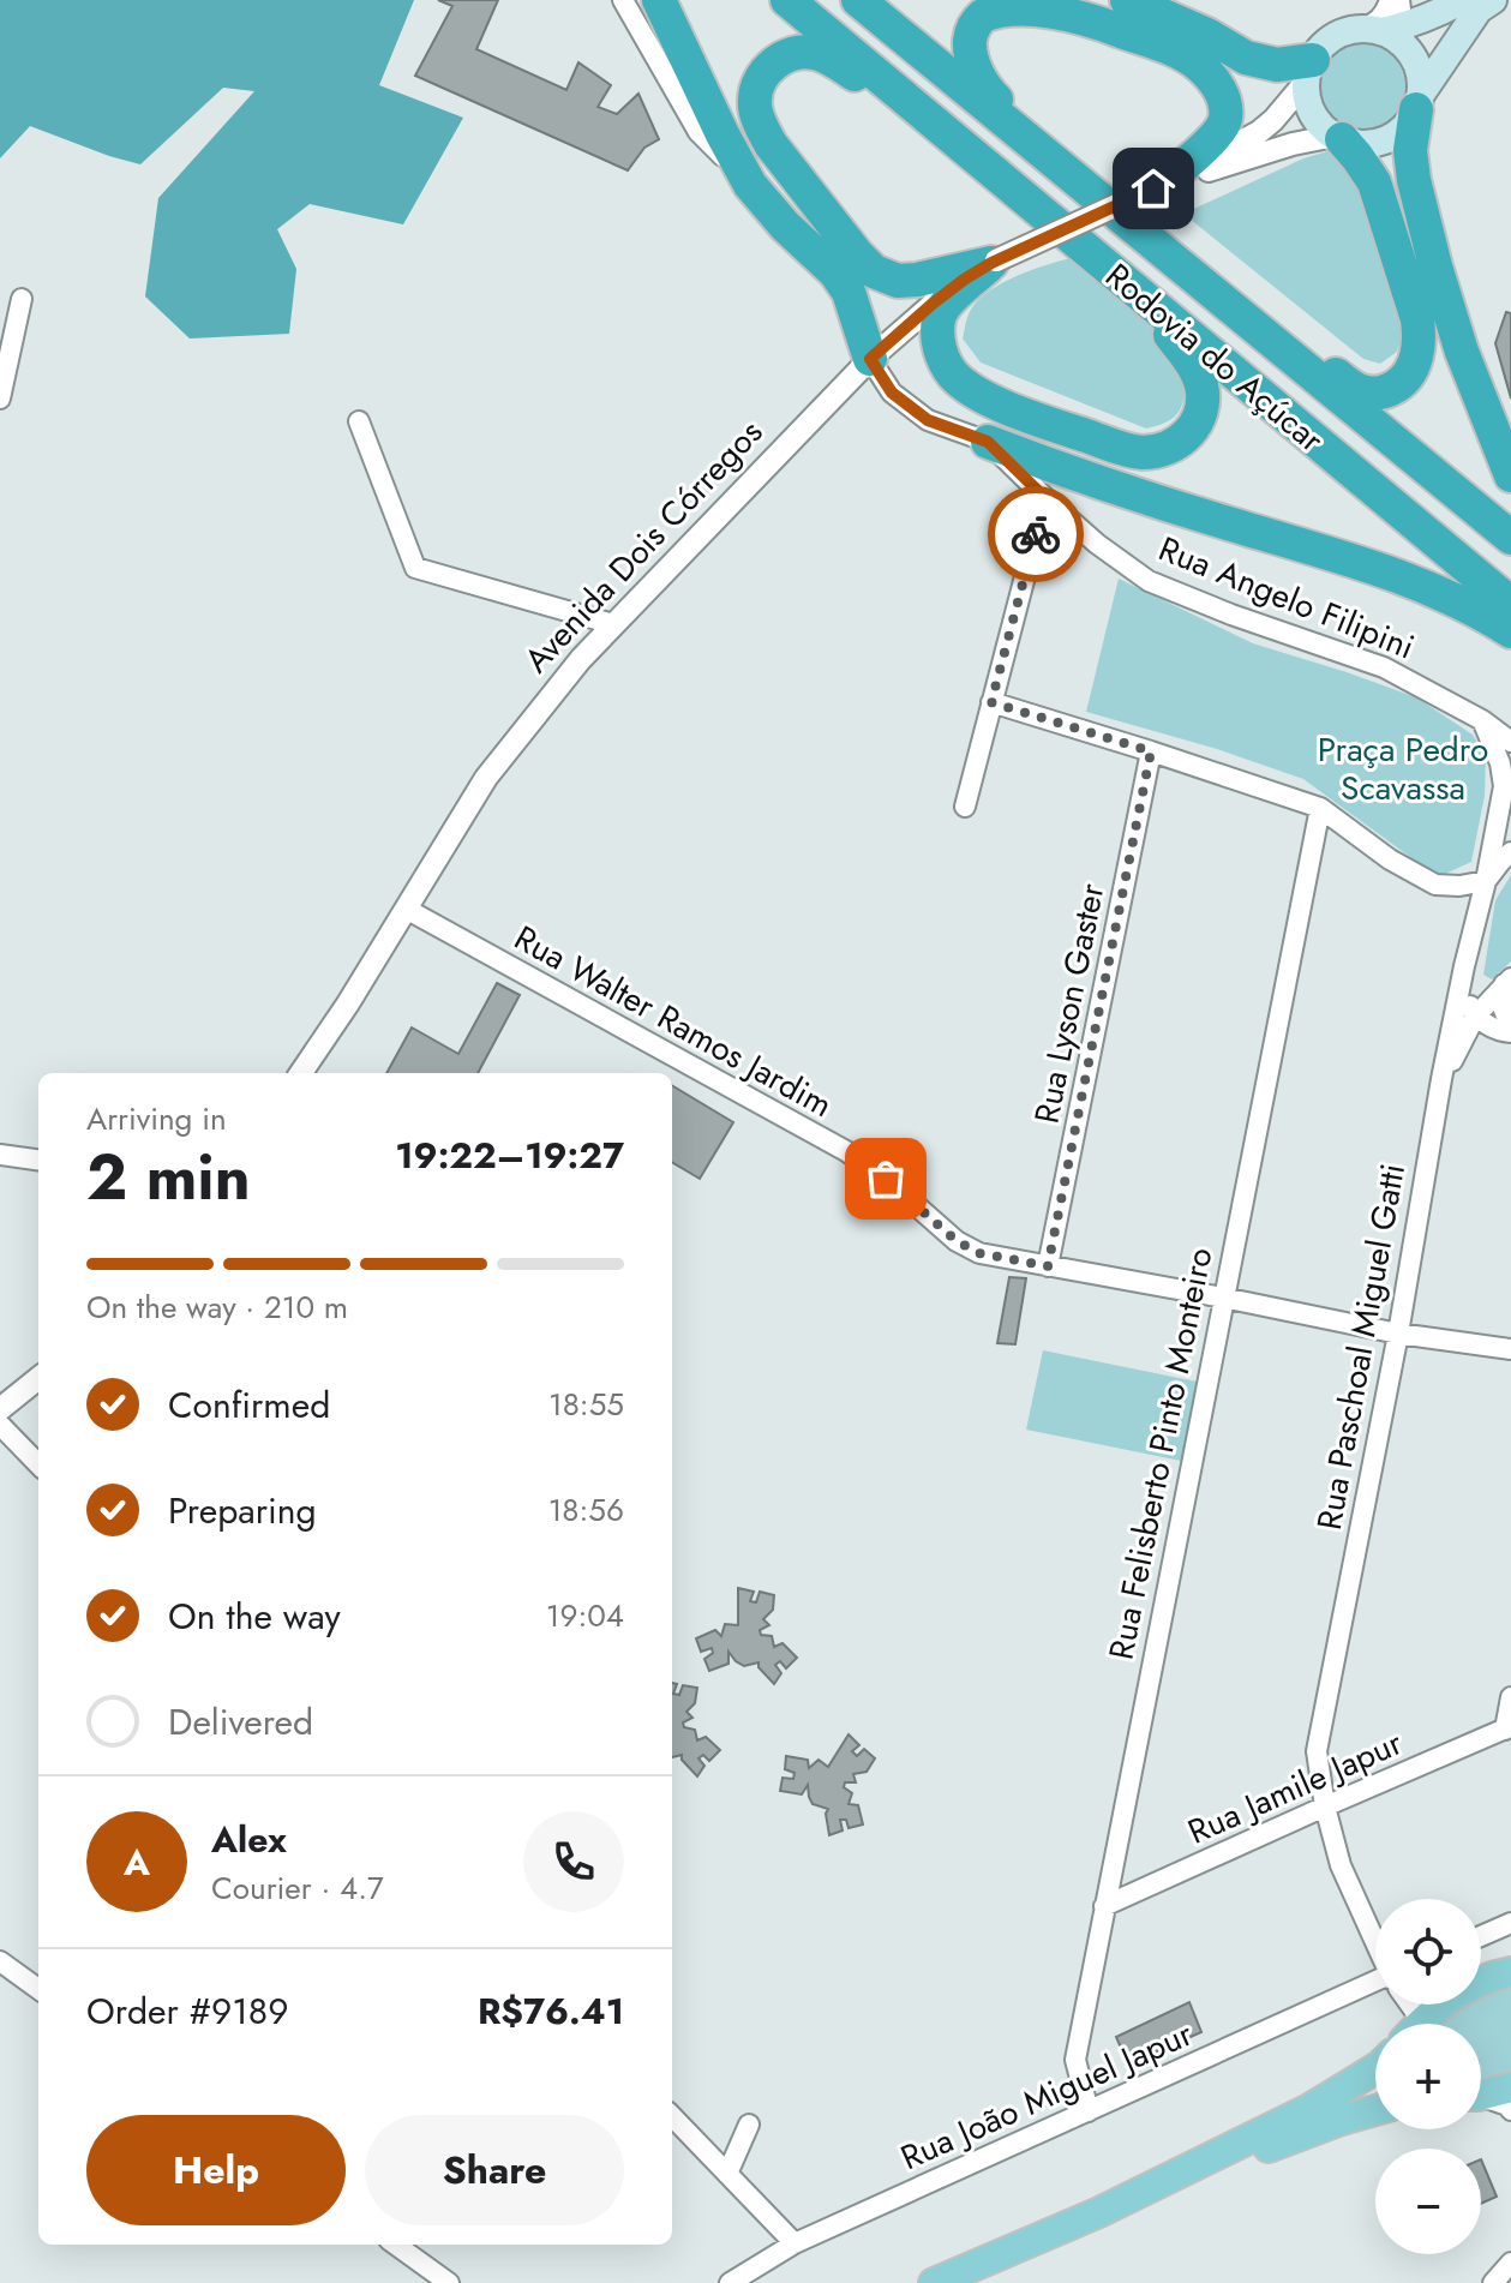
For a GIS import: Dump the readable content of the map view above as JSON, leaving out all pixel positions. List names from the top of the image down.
{
  "streets": {
    "highway": ["Rodovia do Açúcar"],
    "street": [
      "Avenida Dois Córregos",
      "Rua Angelo Filipini",
      "Rua Lyson Gaster",
      "Rua Walter Ramos Jardim",
      "Rua Paschoal Miguel Gatti",
      "Rua Felisberto Pinto Monteiro",
      "Rua Jamile Japur",
      "Rua João Miguel Japur"
    ]
  },
  "crossings": [
    ["Avenida Dois Córregos", "Rua Angelo Filipini"],
    ["Avenida Dois Córregos", "Rua Walter Ramos Jardim"],
    ["Rua Angelo Filipini", "Rua Paschoal Miguel Gatti"],
    ["Rua Lyson Gaster", "Rua Walter Ramos Jardim"],
    ["Rua Walter Ramos Jardim", "Rua Paschoal Miguel Gatti"],
    ["Rua Walter Ramos Jardim", "Rua Felisberto Pinto Monteiro"],
    ["Rua Paschoal Miguel Gatti", "Rua Jamile Japur"],
    ["Rua Felisberto Pinto Monteiro", "Rua Jamile Japur"],
    ["Rua Felisberto Pinto Monteiro", "Rua João Miguel Japur"]
  ],
  "parks": ["Praça Pedro Scavassa"],
  "page": {
    "heading": ["2 min", "Arriving in", "19:22–19:27"],
    "panel": [
      "Alex",
      "Courier · 4.7",
      "Order #9189",
      "R$76.41"
    ],
    "bar": "On the way · 210 m",
    "list": [
      ["Confirmed", "18:55"],
      ["Preparing", "18:56"],
      ["On the way", "19:04"],
      "Delivered"
    ],
    "round": "A",
    "map_buttons": ["+", "−"],
    "buttons": ["Help", "Share"]
  }
}
